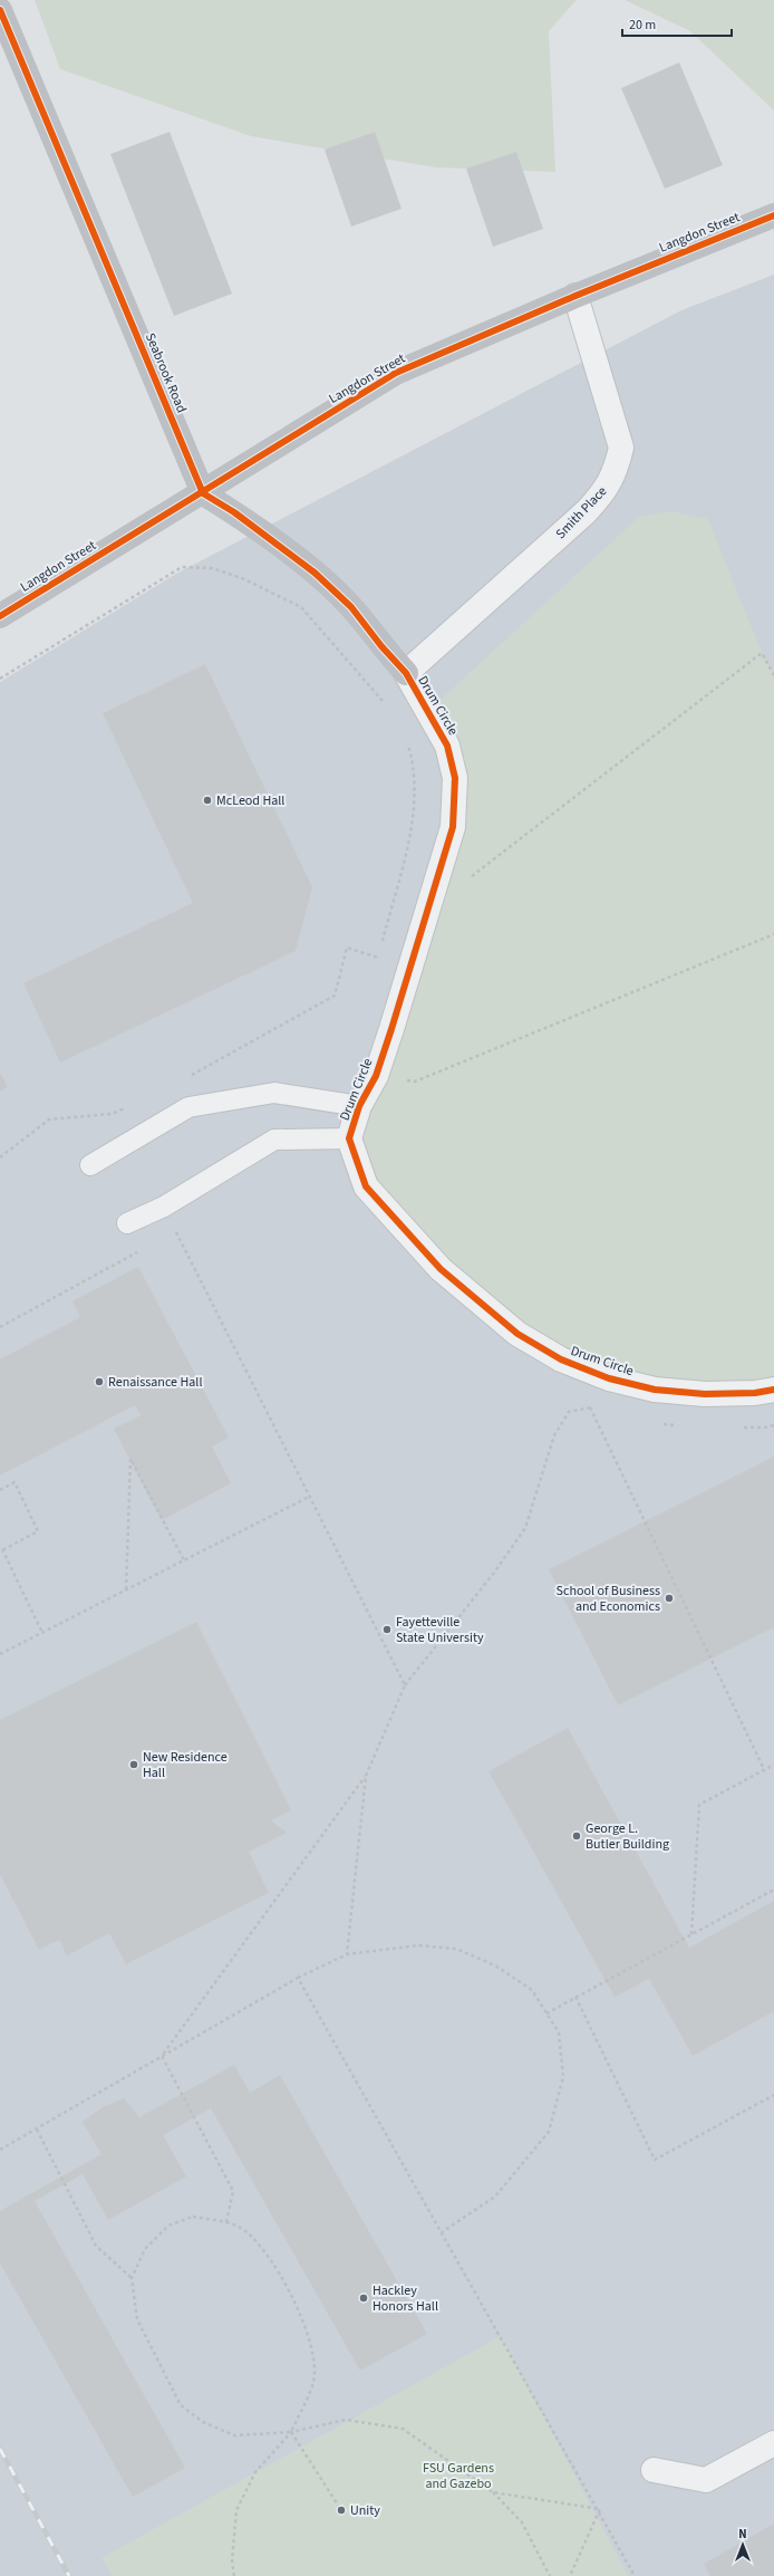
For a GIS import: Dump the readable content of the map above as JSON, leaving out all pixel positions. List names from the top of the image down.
{
  "streets": {
    "street": [
      "Langdon Street",
      "Seabrook Road",
      "Smith Place",
      "Drum Circle"
    ]
  },
  "crossings": [
    ["Langdon Street", "Seabrook Road"],
    ["Langdon Street", "Smith Place"],
    ["Smith Place", "Drum Circle"]
  ],
  "parks": ["FSU Gardens and Gazebo"],
  "places": [
    "McLeod Hall",
    "Renaissance Hall",
    "School of Business and Economics",
    "Fayetteville State University",
    "New Residence Hall",
    "George L. Butler Building",
    "Hackley Honors Hall",
    "Unity"
  ],
  "scale_bar": "20 m",
  "north": "top"
}
